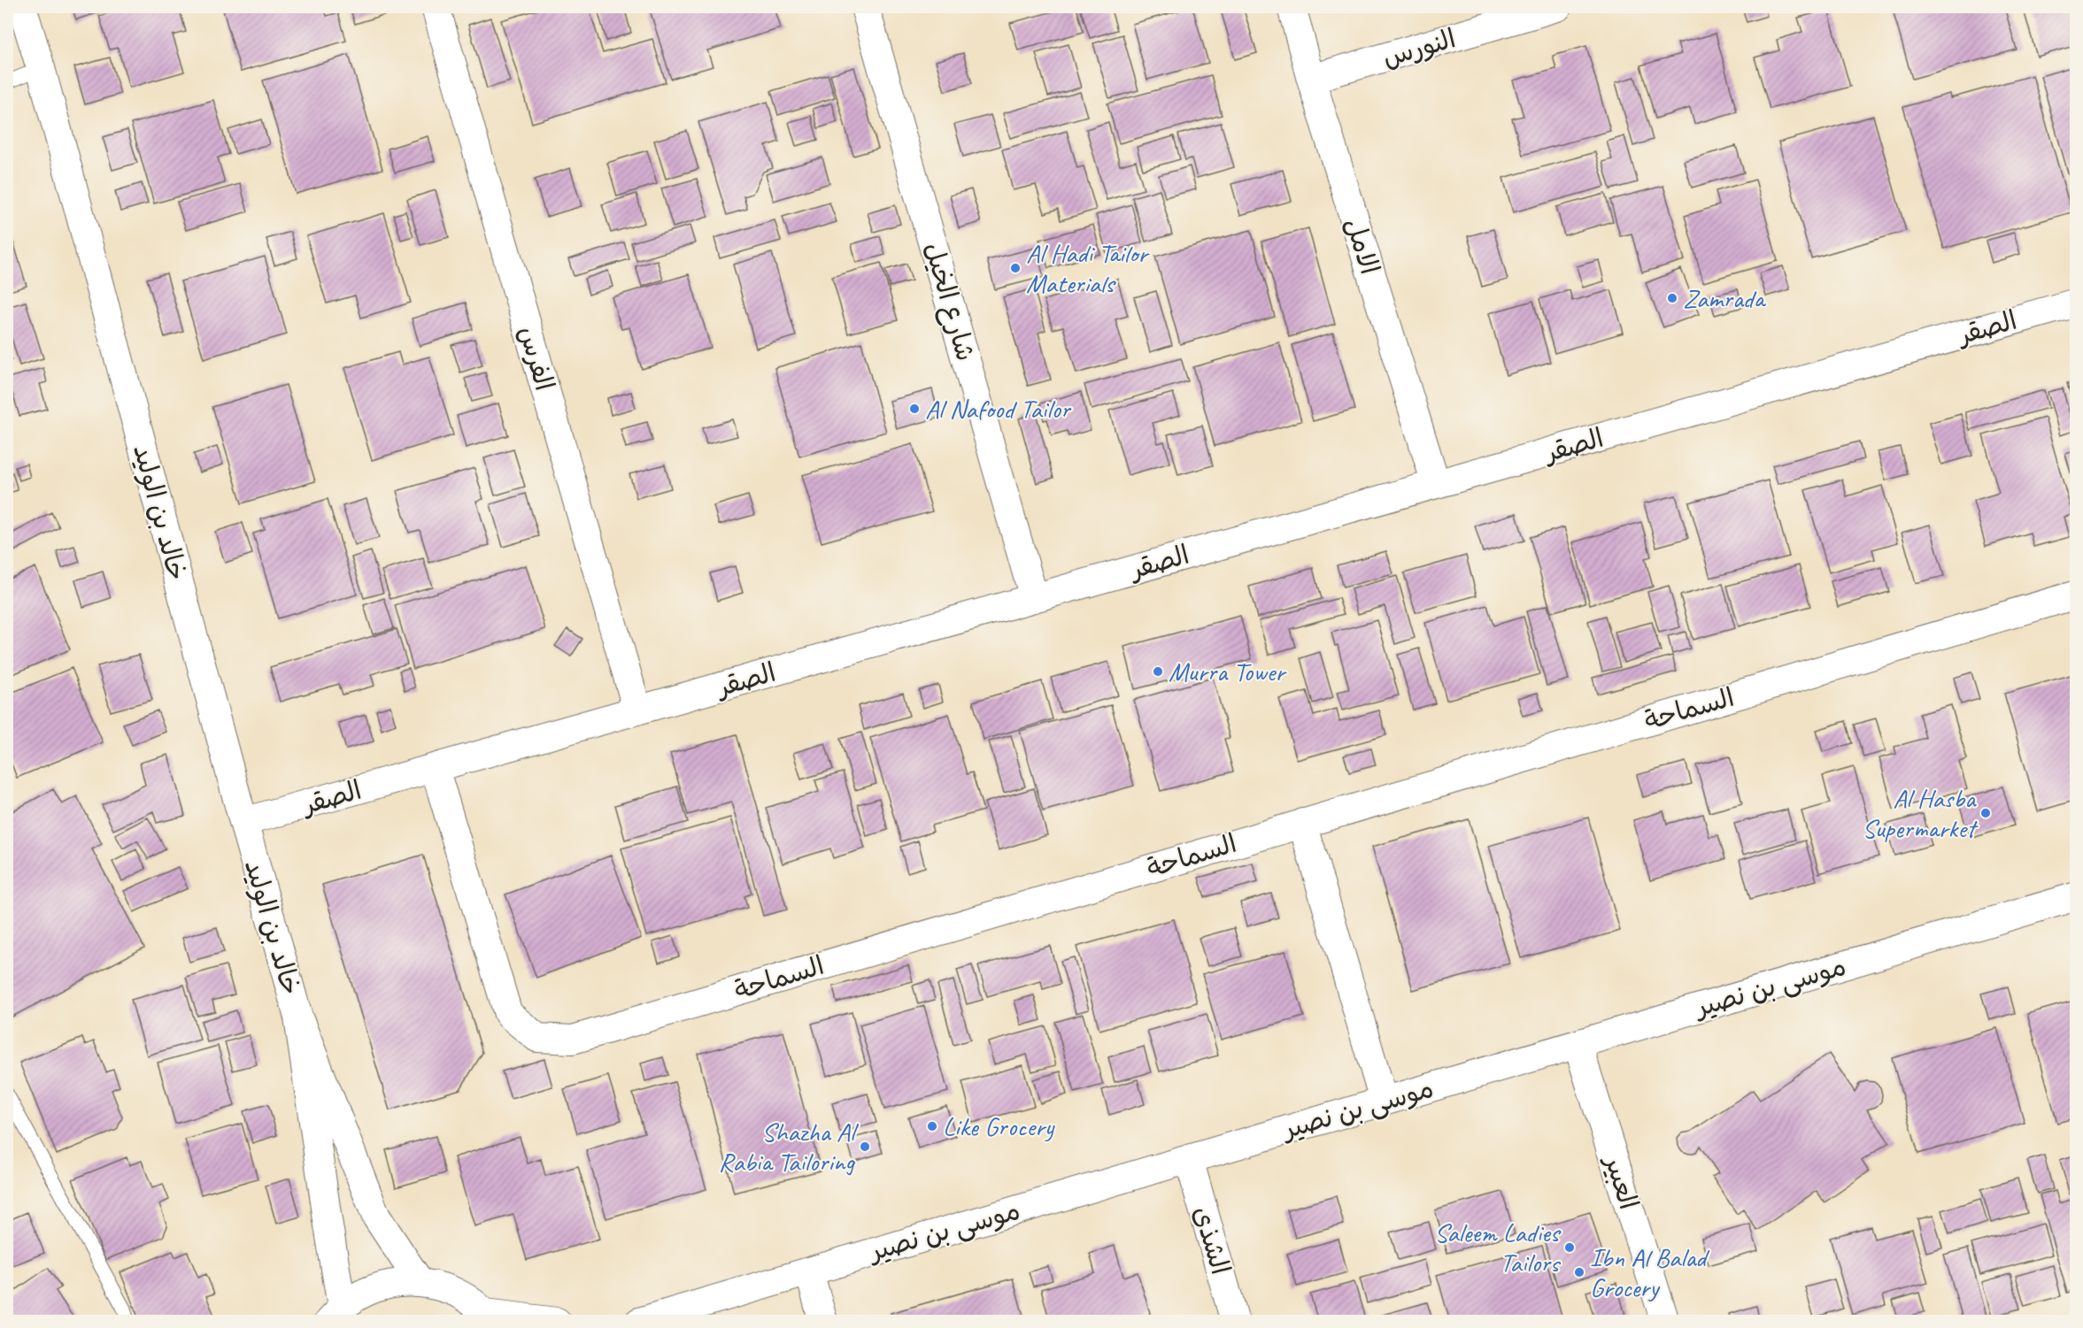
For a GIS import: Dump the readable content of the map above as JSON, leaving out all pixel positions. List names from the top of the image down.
{
  "streets": {
    "street": [
      "النورس",
      "الامل",
      "شارع الخيل",
      "الصقر",
      "الفرس",
      "خالد بن الوليد",
      "السماحة",
      "موسى بن نصير",
      "العبير",
      "الشذى"
    ]
  },
  "crossings": [
    ["النورس", "الامل"],
    ["الامل", "الصقر"],
    ["شارع الخيل", "الصقر"],
    ["الصقر", "الفرس"],
    ["الصقر", "خالد بن الوليد"],
    ["الصقر", "السماحة"],
    ["موسى بن نصير", "العبير"],
    ["موسى بن نصير", "الشذى"]
  ],
  "places": [
    "Al Hadi Tailor Materials",
    "Zamrada",
    "Al Nafood Tailor",
    "Murra Tower",
    "Al Hasba Supermarket",
    "Like Grocery",
    "Shazha Al Rabia Tailoring",
    "Saleem Ladies Tailors",
    "Ibn Al Balad Grocery"
  ]
}
